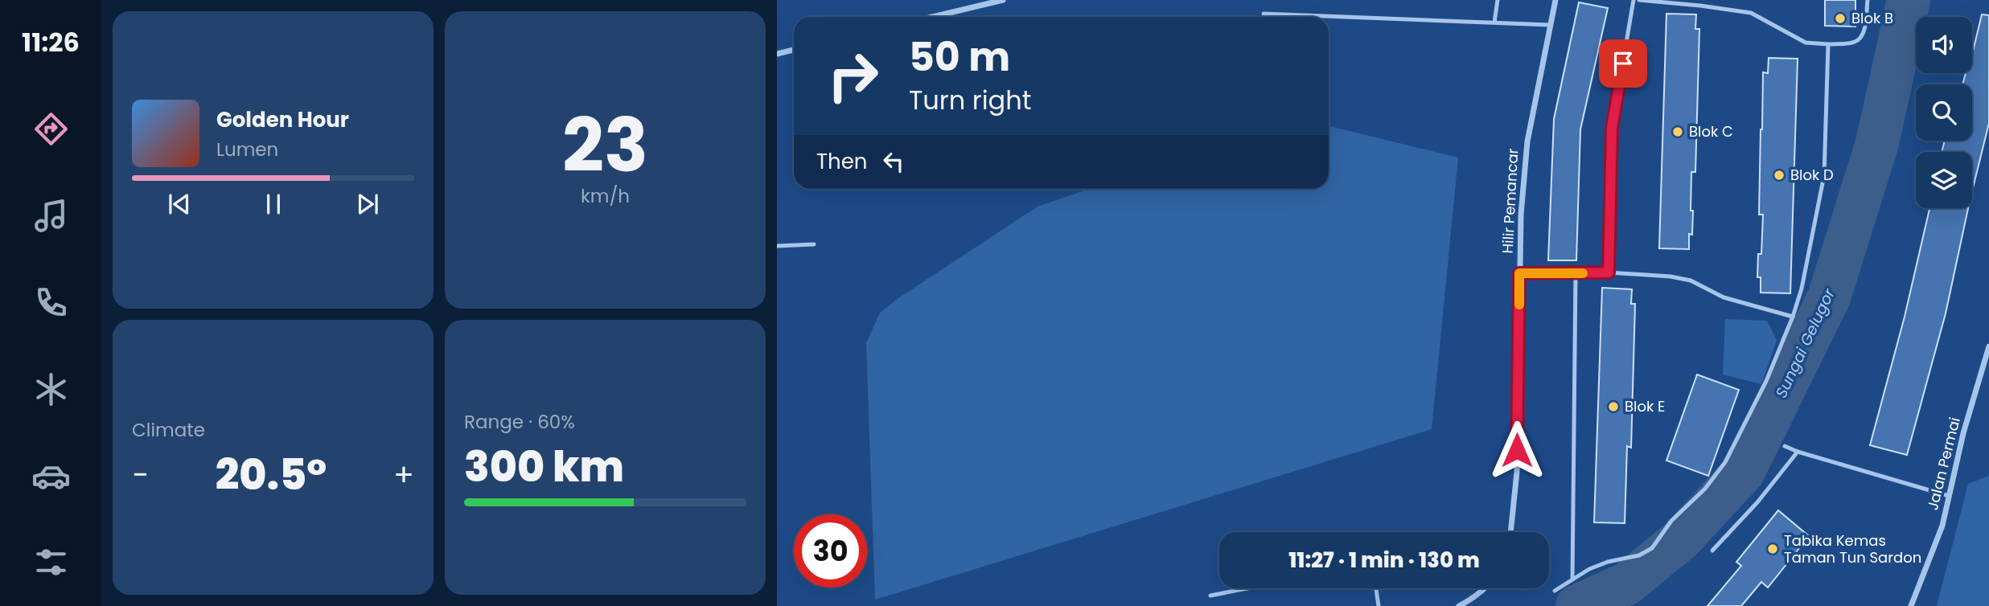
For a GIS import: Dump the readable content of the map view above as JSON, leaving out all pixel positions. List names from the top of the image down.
{
  "streets": {
    "street": ["Hilir Pemancar", "Jalan Permai"]
  },
  "water": ["Sungai Gelugor"],
  "places": [
    "Blok B",
    "Blok C",
    "Blok D",
    "Blok E",
    "Tabika Kemas Taman Tun Sardon"
  ],
  "page": {
    "tabs": "11:26",
    "tile": [
      ["23", "km/h"],
      "Climate",
      ["Range · 60%", "300 km"]
    ],
    "turn": ["50 m", "Turn right"],
    "song": ["Golden Hour", "Lumen"],
    "then": "Then",
    "heat": ["−", "20.5°", "+"],
    "limit": "30",
    "trip": "11:27 · 1 min · 130 m"
  }
}
